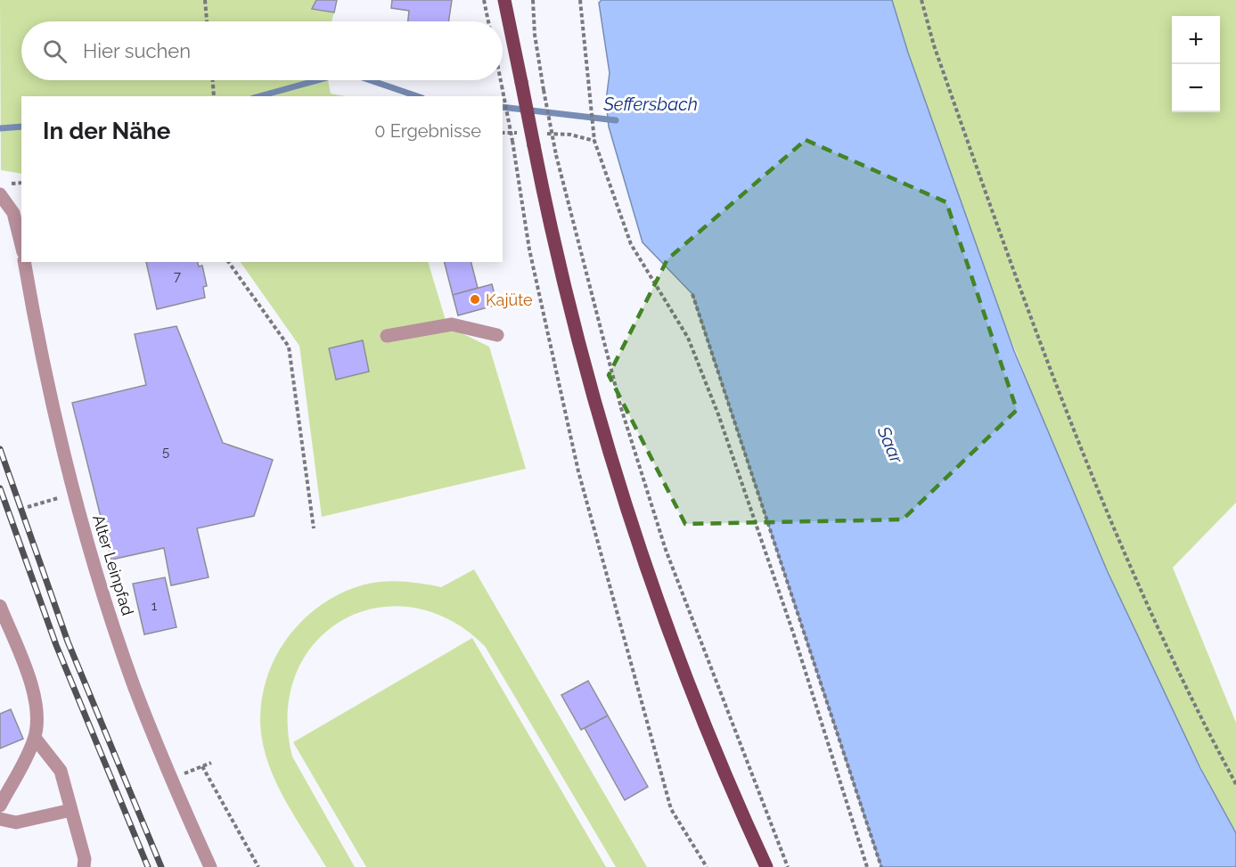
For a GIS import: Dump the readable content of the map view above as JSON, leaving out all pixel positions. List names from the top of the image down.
{
  "streets": {
    "street": ["Alter Leinpfad"]
  },
  "water": ["Seffersbach", "Saar"],
  "places": ["Kajüte"],
  "house_numbers": ["7", "5", "1"],
  "page": {
    "map_buttons": ["+", "−"],
    "search": "Hier suchen",
    "heading": ["In der Nähe", "0 Ergebnisse"]
  }
}
